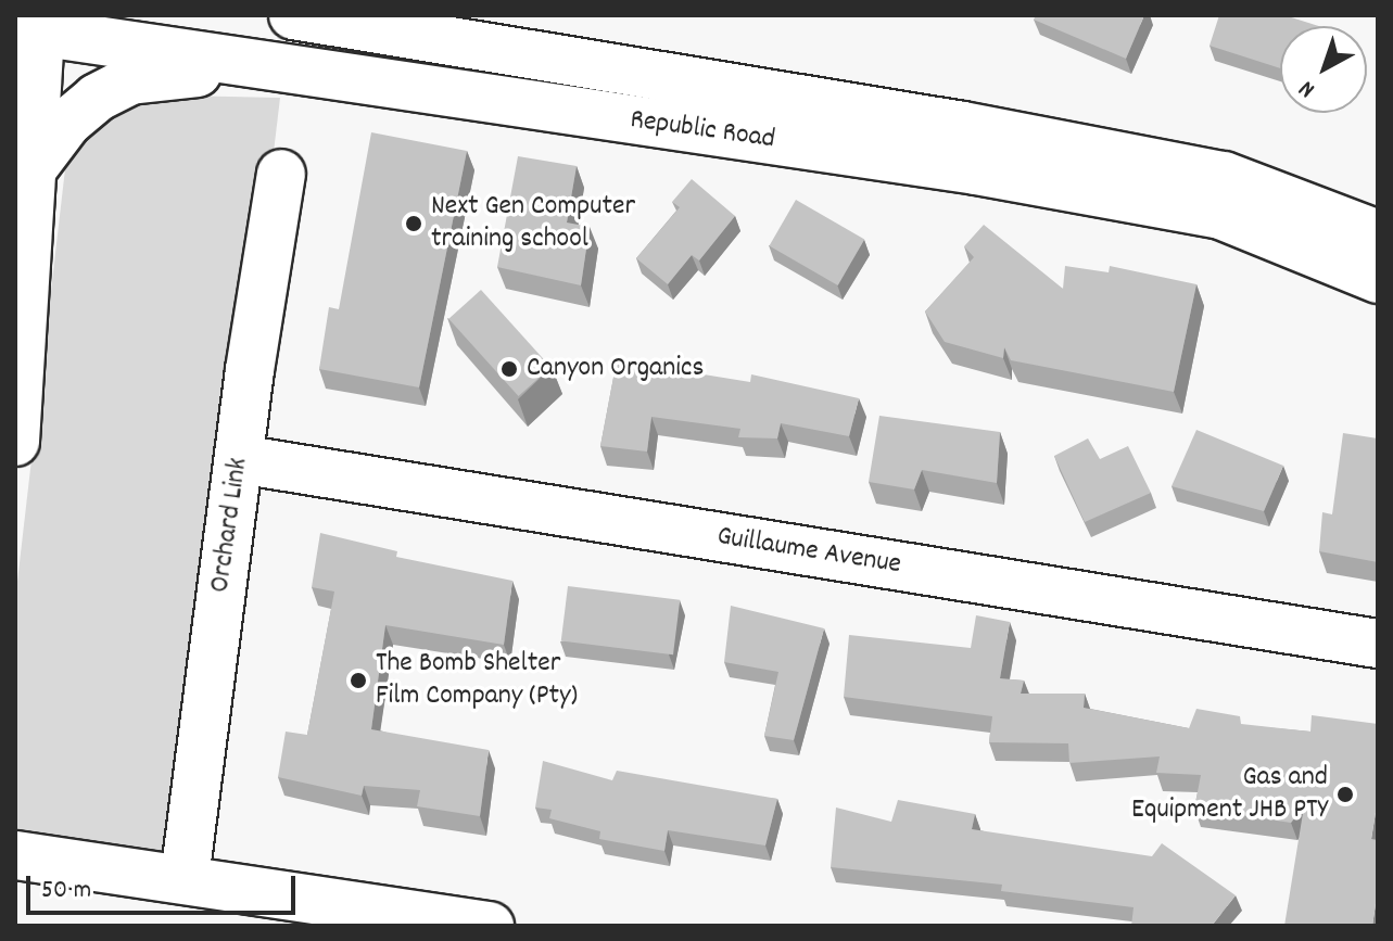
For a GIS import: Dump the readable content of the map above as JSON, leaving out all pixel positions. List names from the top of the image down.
{
  "streets": {
    "main road": ["Republic Road", "Orchard Link", "Guillaume Avenue"]
  },
  "crossings": [
    ["Orchard Link", "Guillaume Avenue"]
  ],
  "places": [
    "Next Gen Computer training school",
    "Canyon Organics",
    "The Bomb Shelter Film Company (Pty)",
    "Gas and Equipment JHB PTY"
  ],
  "scale_bar": "50 m",
  "north": "bottom left"
}
